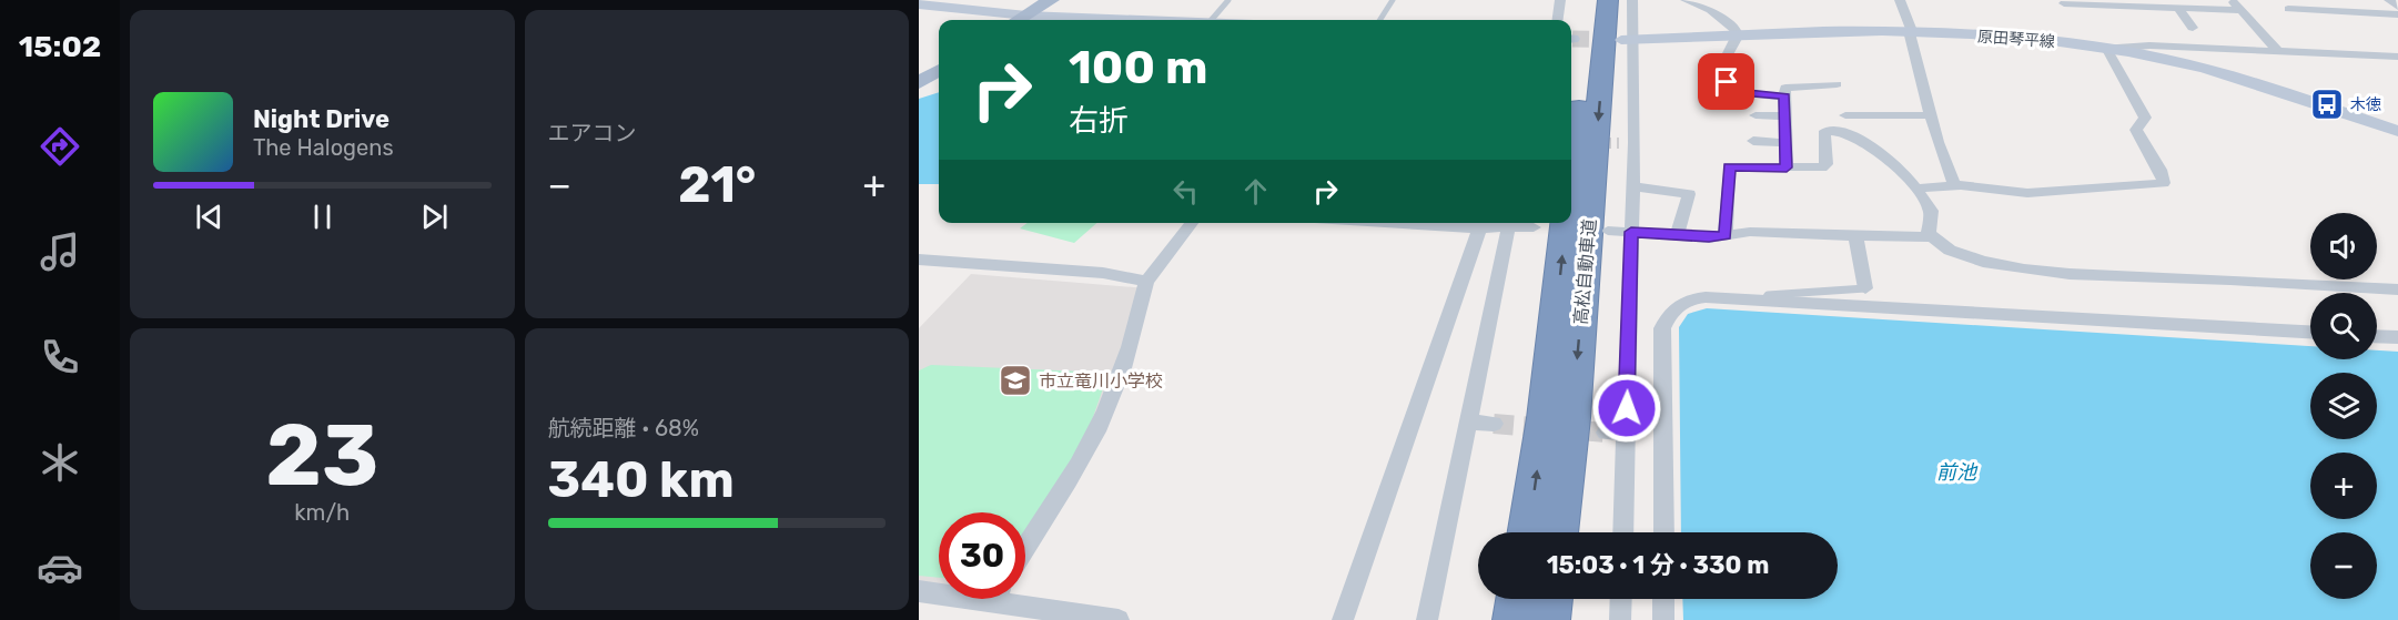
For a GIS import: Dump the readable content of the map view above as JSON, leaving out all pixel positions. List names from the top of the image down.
{
  "streets": {
    "highway": ["高松自動車道"],
    "main road": ["原田琴平線"]
  },
  "water": ["前池"],
  "places": {
    "bus stop": ["木徳"],
    "school or university": ["市立竜川小学校"]
  },
  "page": {
    "tabs": "15:02",
    "tile": [
      "エアコン",
      ["23", "km/h"],
      ["航続距離 · 68%", "340 km"]
    ],
    "turn": ["100 m", "右折"],
    "song": ["Night Drive", "The Halogens"],
    "heat": ["−", "21°", "+"],
    "map_buttons": ["+", "−"],
    "limit": "30",
    "trip": "15:03 · 1 分 · 330 m"
  }
}
